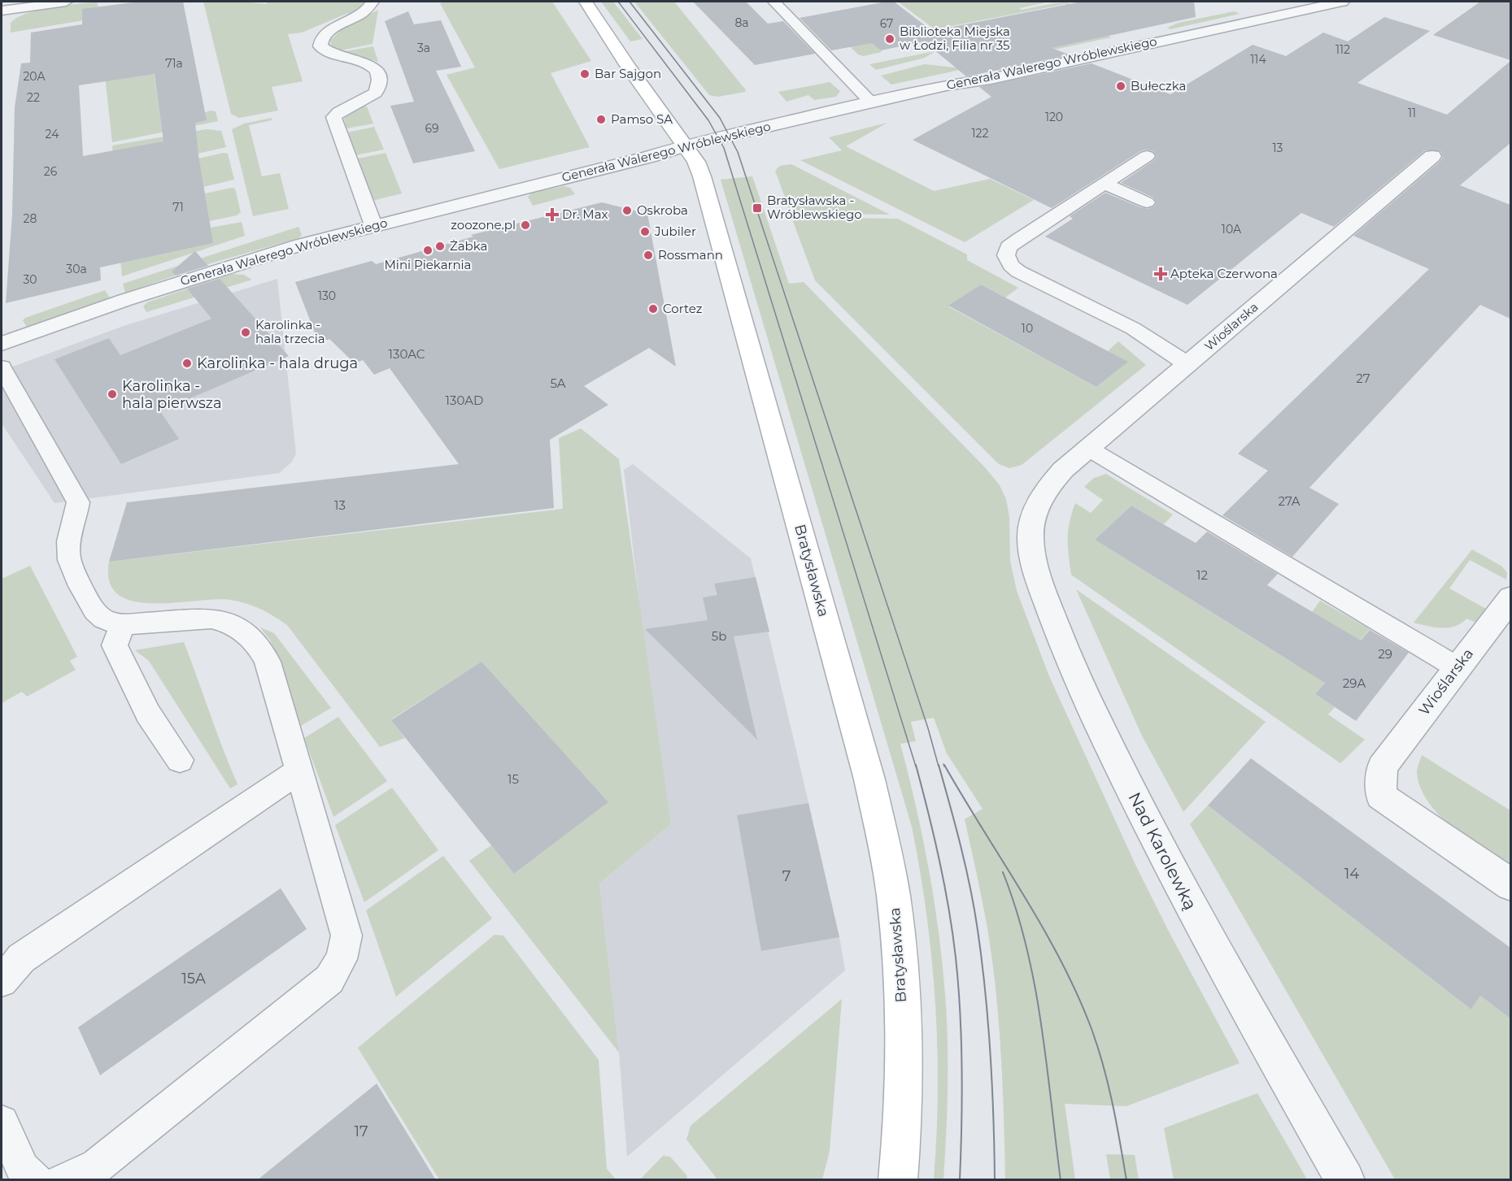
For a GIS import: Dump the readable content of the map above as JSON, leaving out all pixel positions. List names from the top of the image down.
{
  "streets": {
    "street": [
      "Generała Walerego Wróblewskiego",
      "Wioślarska",
      "Bratysławska",
      "Nad Karolewką"
    ]
  },
  "crossings": [
    ["Generała Walerego Wróblewskiego", "Bratysławska"],
    ["Wioślarska", "Nad Karolewką"]
  ],
  "places": {
    "other": [
      "Biblioteka Miejska w Łodzi, Filia nr 35",
      "Bar Sajgon",
      "Bułeczka",
      "Pamso SA",
      "Oskroba",
      "zoozone.pl",
      "Jubiler",
      "Żabka",
      "Mini Piekarnia",
      "Rossmann",
      "Cortez",
      "Karolinka - hala trzecia",
      "Karolinka - hala druga",
      "Karolinka - hala pierwsza"
    ],
    "transit": ["Bratysławska - Wróblewskiego"],
    "health": ["Dr. Max", "Apteka Czerwona"]
  },
  "house_numbers": [
    "8a",
    "67",
    "3a",
    "112",
    "114",
    "71a",
    "20A",
    "22",
    "11",
    "120",
    "69",
    "122",
    "24",
    "13",
    "26",
    "71",
    "28",
    "10A",
    "30a",
    "30",
    "130",
    "10",
    "130AC",
    "27",
    "5A",
    "130AD",
    "27A",
    "13",
    "12",
    "5b",
    "29",
    "29A",
    "15",
    "14",
    "7",
    "15A",
    "17"
  ]
}
